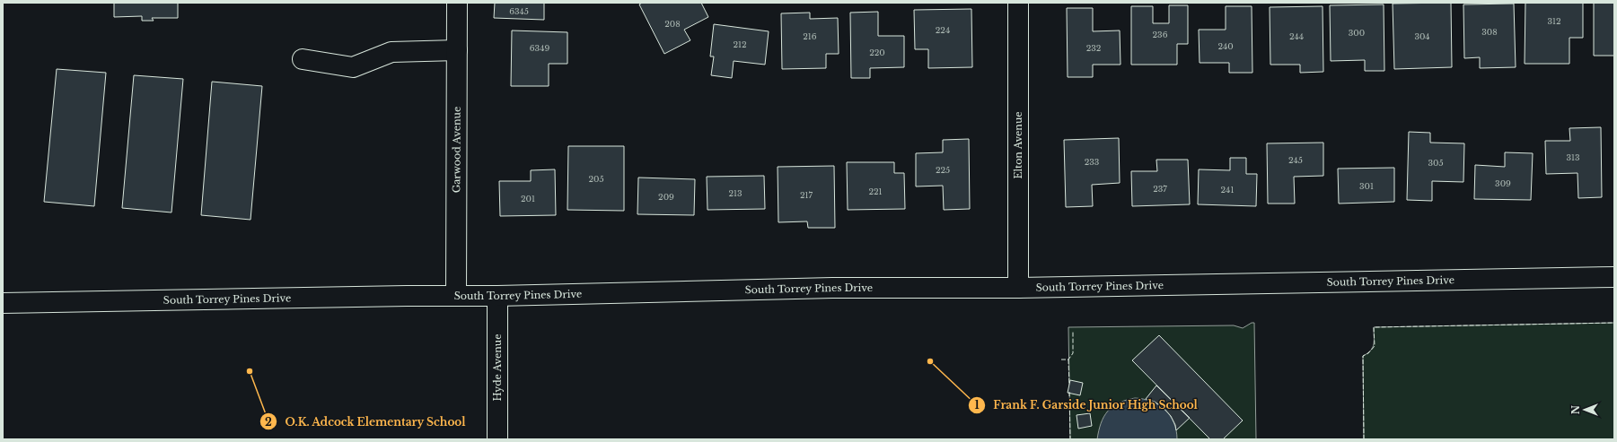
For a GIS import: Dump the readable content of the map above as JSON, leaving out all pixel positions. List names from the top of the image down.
{
  "streets": {
    "main road": [
      "Elton Avenue",
      "Garwood Avenue",
      "South Torrey Pines Drive",
      "Hyde Avenue"
    ]
  },
  "crossings": [
    ["Elton Avenue", "South Torrey Pines Drive"],
    ["Garwood Avenue", "South Torrey Pines Drive"],
    ["South Torrey Pines Drive", "Hyde Avenue"]
  ],
  "places": ["Frank F. Garside Junior High School", "O.K. Adcock Elementary School"],
  "house_numbers": [
    "6345",
    "312",
    "208",
    "224",
    "308",
    "300",
    "236",
    "216",
    "244",
    "304",
    "212",
    "240",
    "6349",
    "232",
    "220",
    "313",
    "245",
    "233",
    "305",
    "225",
    "205",
    "309",
    "301",
    "237",
    "241",
    "221",
    "213",
    "217",
    "209",
    "201"
  ],
  "north": "left"
}
